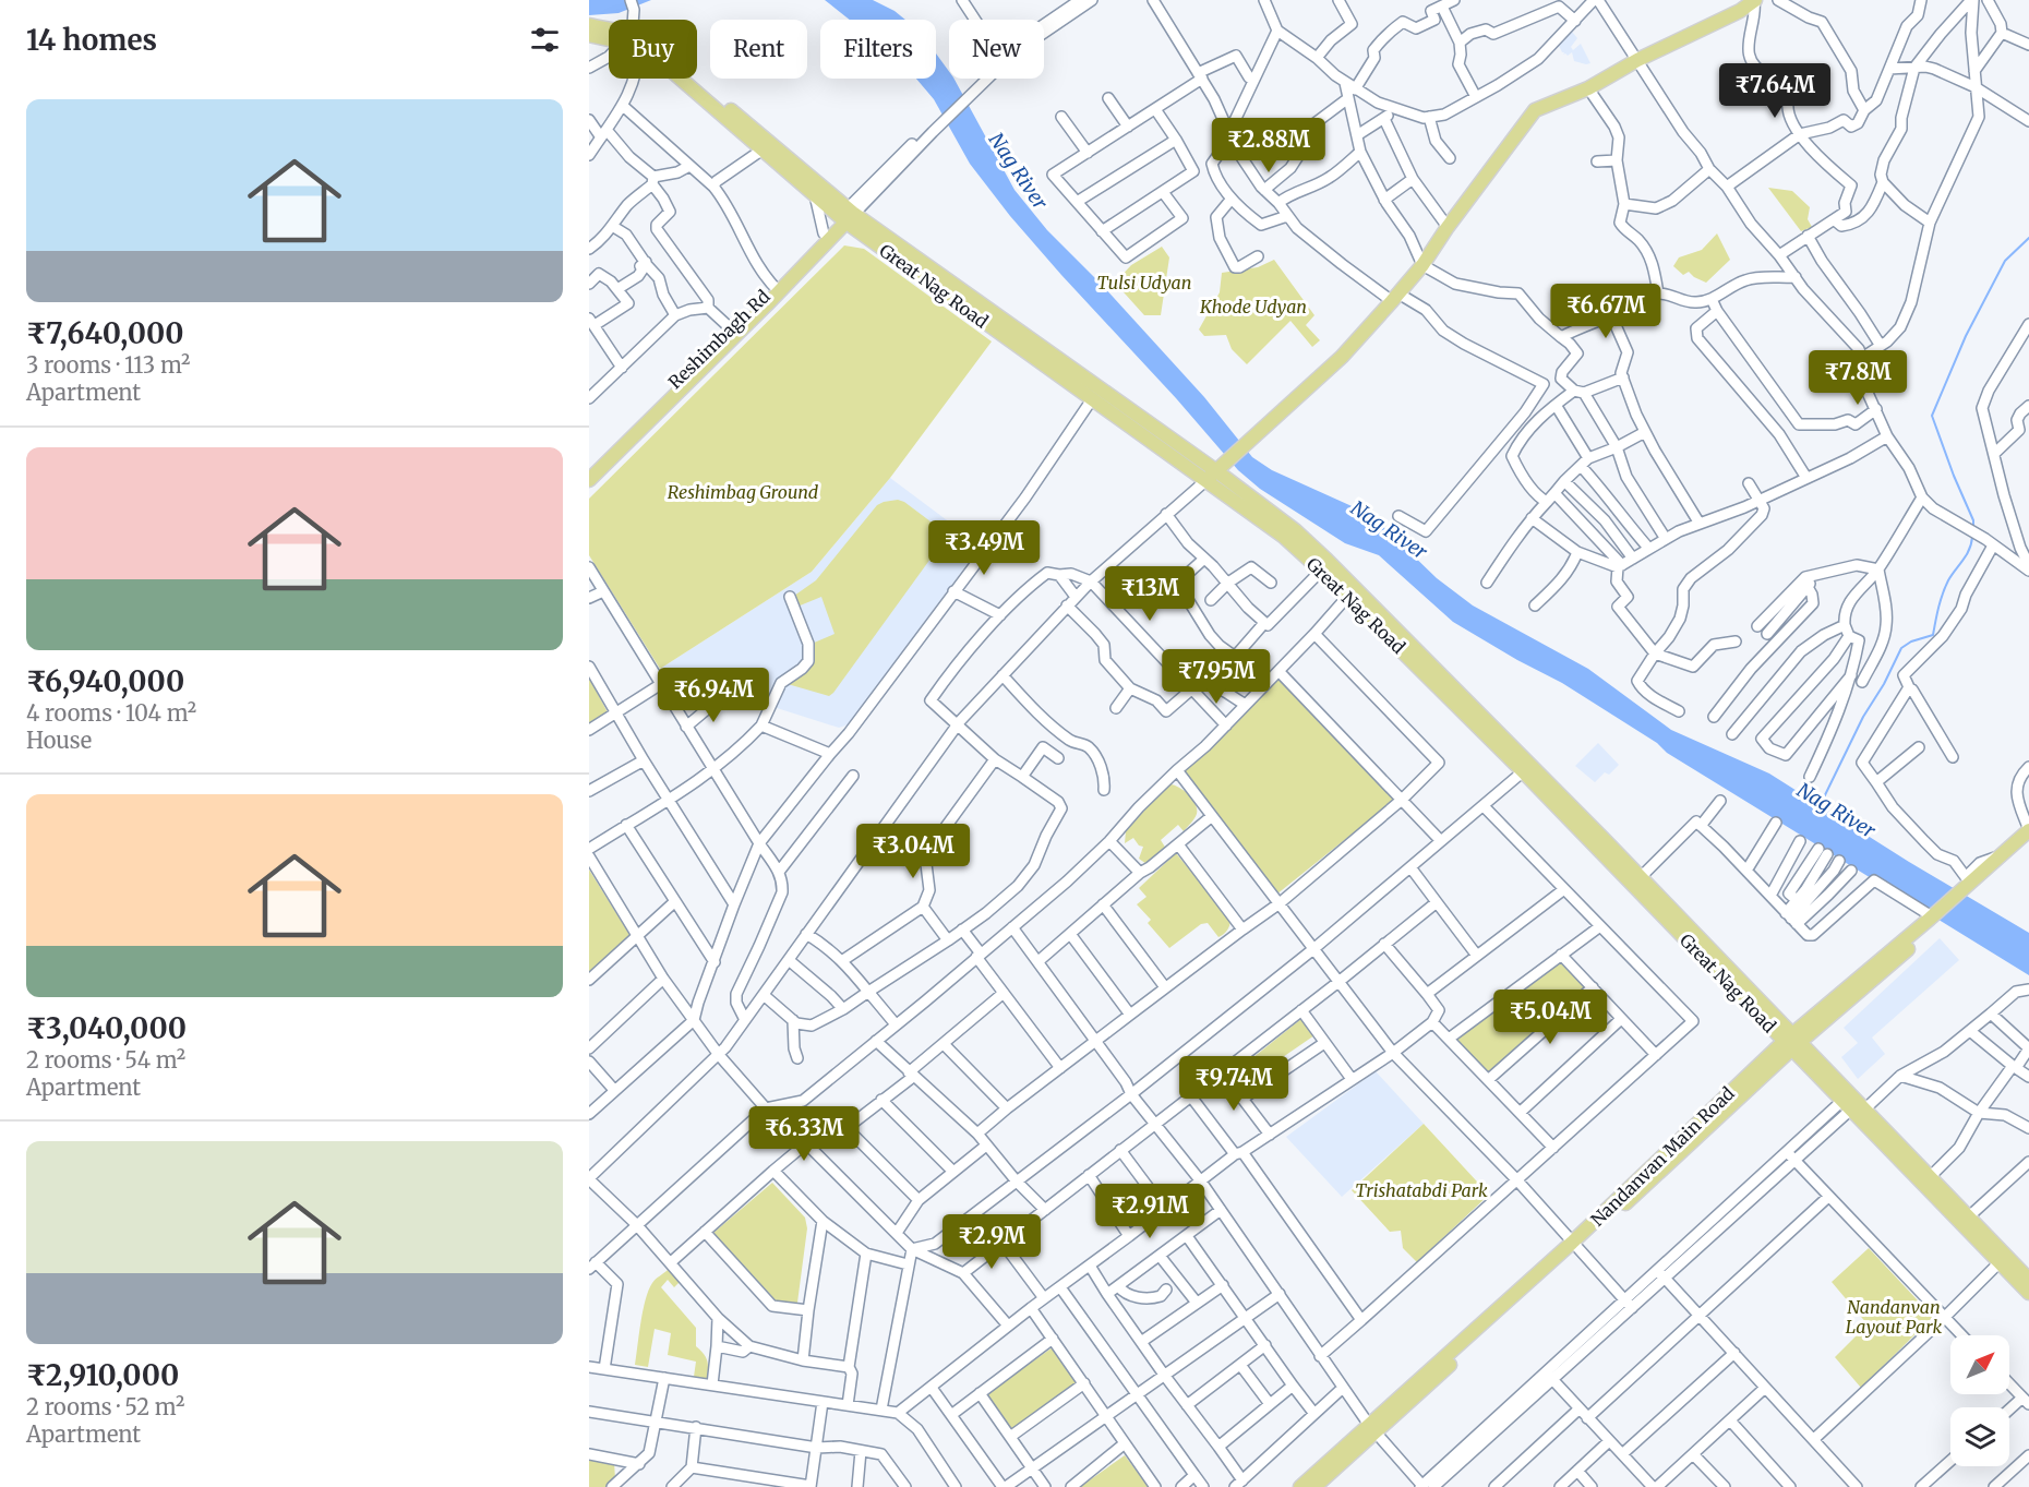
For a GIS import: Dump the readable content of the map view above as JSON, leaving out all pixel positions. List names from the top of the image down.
{
  "streets": {
    "main road": ["Great Nag Road", "Reshimbagh Rd", "Nandanvan Main Road"]
  },
  "crossings": [
    ["Great Nag Road", "Reshimbagh Rd"],
    ["Great Nag Road", "Nandanvan Main Road"]
  ],
  "water": ["Nag River"],
  "parks": [
    "Tulsi Udyan",
    "Khode Udyan",
    "Reshimbag Ground",
    "Trishatabdi Park",
    "Nandanvan Layout Park"
  ],
  "north": "top right",
  "page": {
    "heading": "14 homes",
    "chip": [
      "Buy",
      "Rent",
      "Filters",
      "New"
    ],
    "price": [
      "₹7.64M",
      "₹2.88M",
      "₹6.67M",
      "₹7.8M",
      "₹3.49M",
      "₹13M",
      "₹7.95M",
      "₹6.94M",
      "₹3.04M",
      "₹5.04M",
      "₹9.74M",
      "₹6.33M",
      "₹2.91M",
      "₹2.9M"
    ],
    "list": [
      {
        "name": "₹7,640,000",
        "note": "3 rooms · 113 m² · Apartment"
      },
      {
        "name": "₹6,940,000",
        "note": "4 rooms · 104 m² · House"
      },
      {
        "name": "₹3,040,000",
        "note": "2 rooms · 54 m² · Apartment"
      },
      {
        "name": "₹2,910,000",
        "note": "2 rooms · 52 m² · Apartment"
      }
    ]
  }
}
